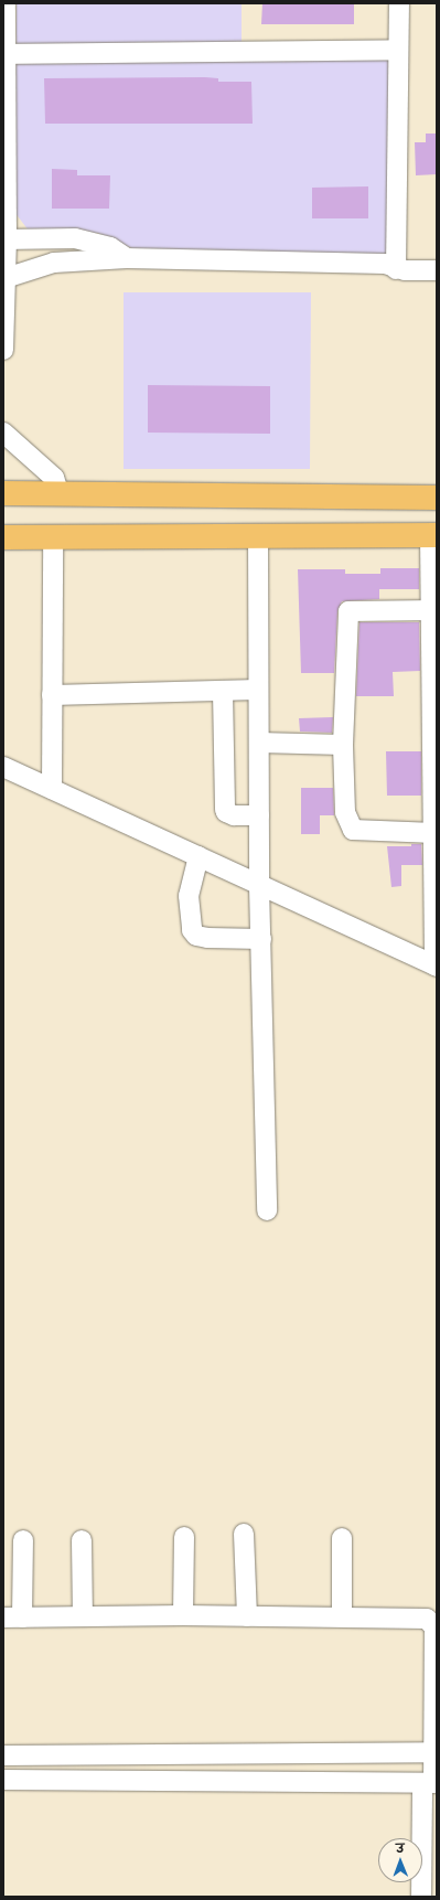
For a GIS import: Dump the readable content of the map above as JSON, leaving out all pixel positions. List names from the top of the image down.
{
  "north": "top"
}
